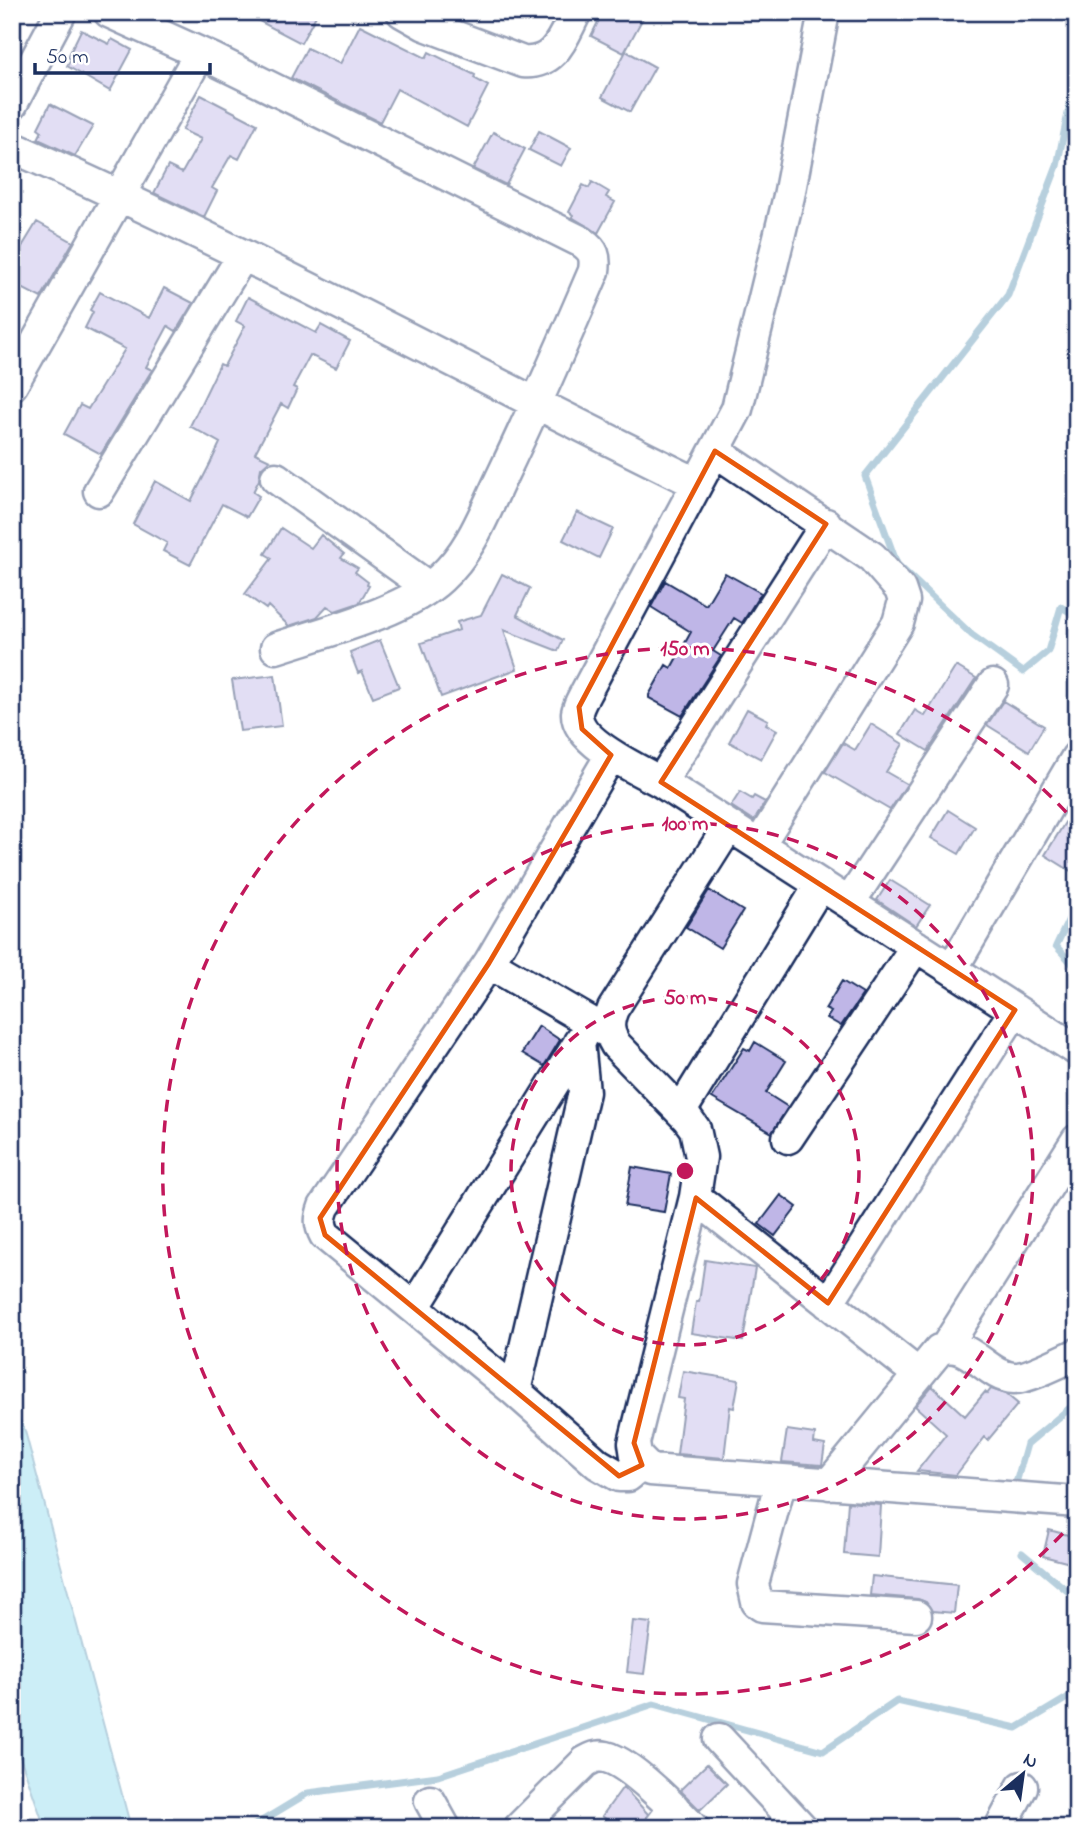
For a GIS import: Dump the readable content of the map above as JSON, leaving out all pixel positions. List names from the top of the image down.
{
  "scale_bar": "50 m",
  "north": "top right",
  "rings": ["150 m", "100 m", "50 m"]
}
